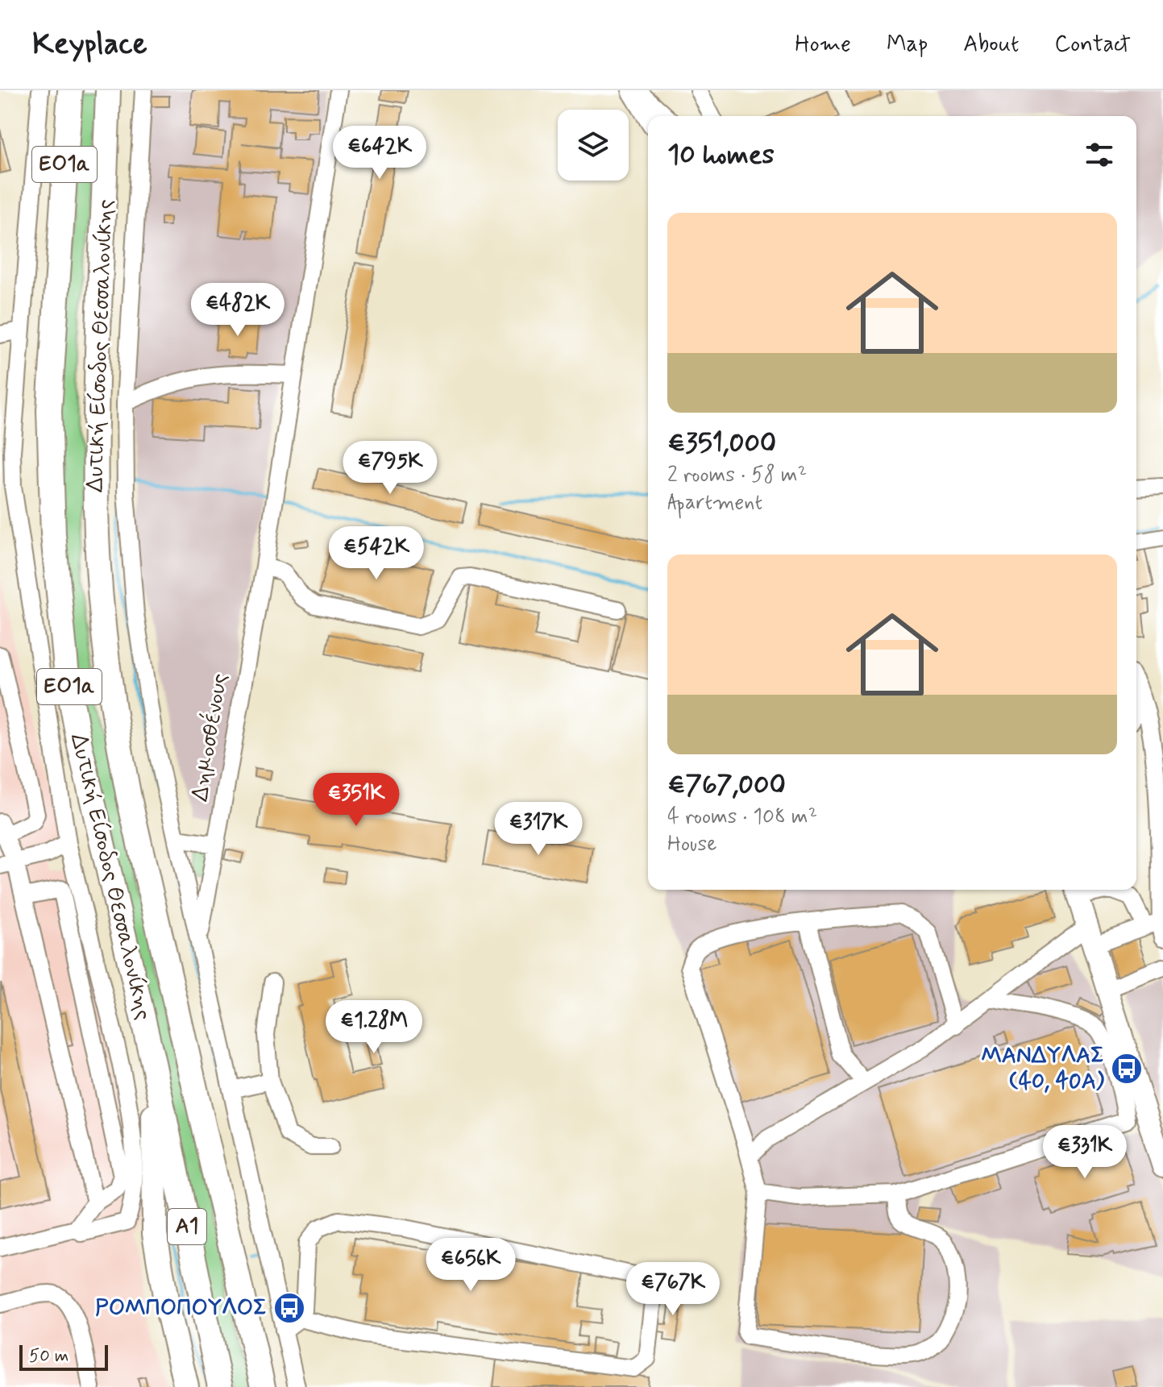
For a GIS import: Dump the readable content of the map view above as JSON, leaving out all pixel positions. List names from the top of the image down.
{
  "streets": {
    "highway": ["ΕΟ1α", "Δυτική Είσοδος Θεσσαλονίκης", "Α1"],
    "street": ["Δημοσθένους"]
  },
  "crossings": [
    ["ΕΟ1α", "Δυτική Είσοδος Θεσσαλονίκης"]
  ],
  "places": {
    "bus stop": ["ΜΑΝΔΥΛΑΣ (40, 40Α)", "ΡΟΜΠΟΠΟΥΛΟΣ"]
  },
  "scale_bar": "50 m",
  "page": {
    "header": "Keyplace",
    "nav": [
      "Home",
      "Map",
      "About",
      "Contact"
    ],
    "heading": "10 homes",
    "price": [
      "€642K",
      "€482K",
      "€795K",
      "€542K",
      "€351K",
      "€317K",
      "€1.28M",
      "€331K",
      "€656K",
      "€767K"
    ],
    "list": [
      {
        "name": "€351,000",
        "note": "2 rooms · 58 m² · Apartment"
      },
      {
        "name": "€767,000",
        "note": "4 rooms · 108 m² · House"
      }
    ],
    "scale": "50 m"
  }
}
